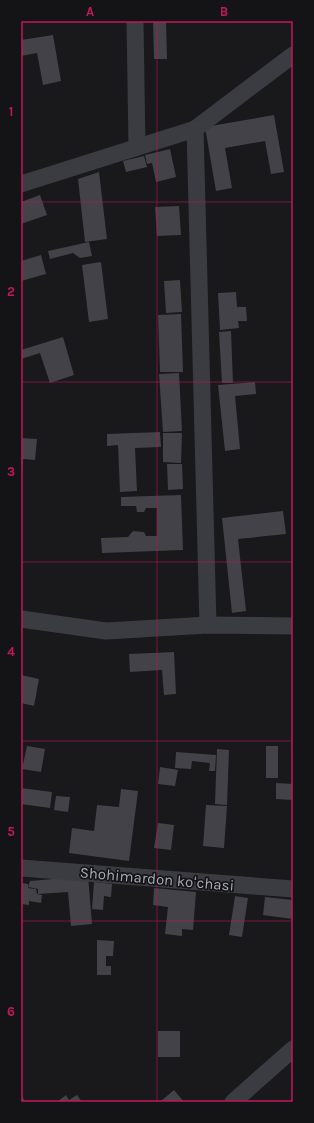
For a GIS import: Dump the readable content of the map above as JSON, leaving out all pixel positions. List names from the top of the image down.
{
  "streets": {
    "street": ["Shohimardon koʻchasi"]
  },
  "grid": {
    "columns": ["A", "B"],
    "rows": [
      "1",
      "2",
      "3",
      "4",
      "5",
      "6"
    ]
  }
}
